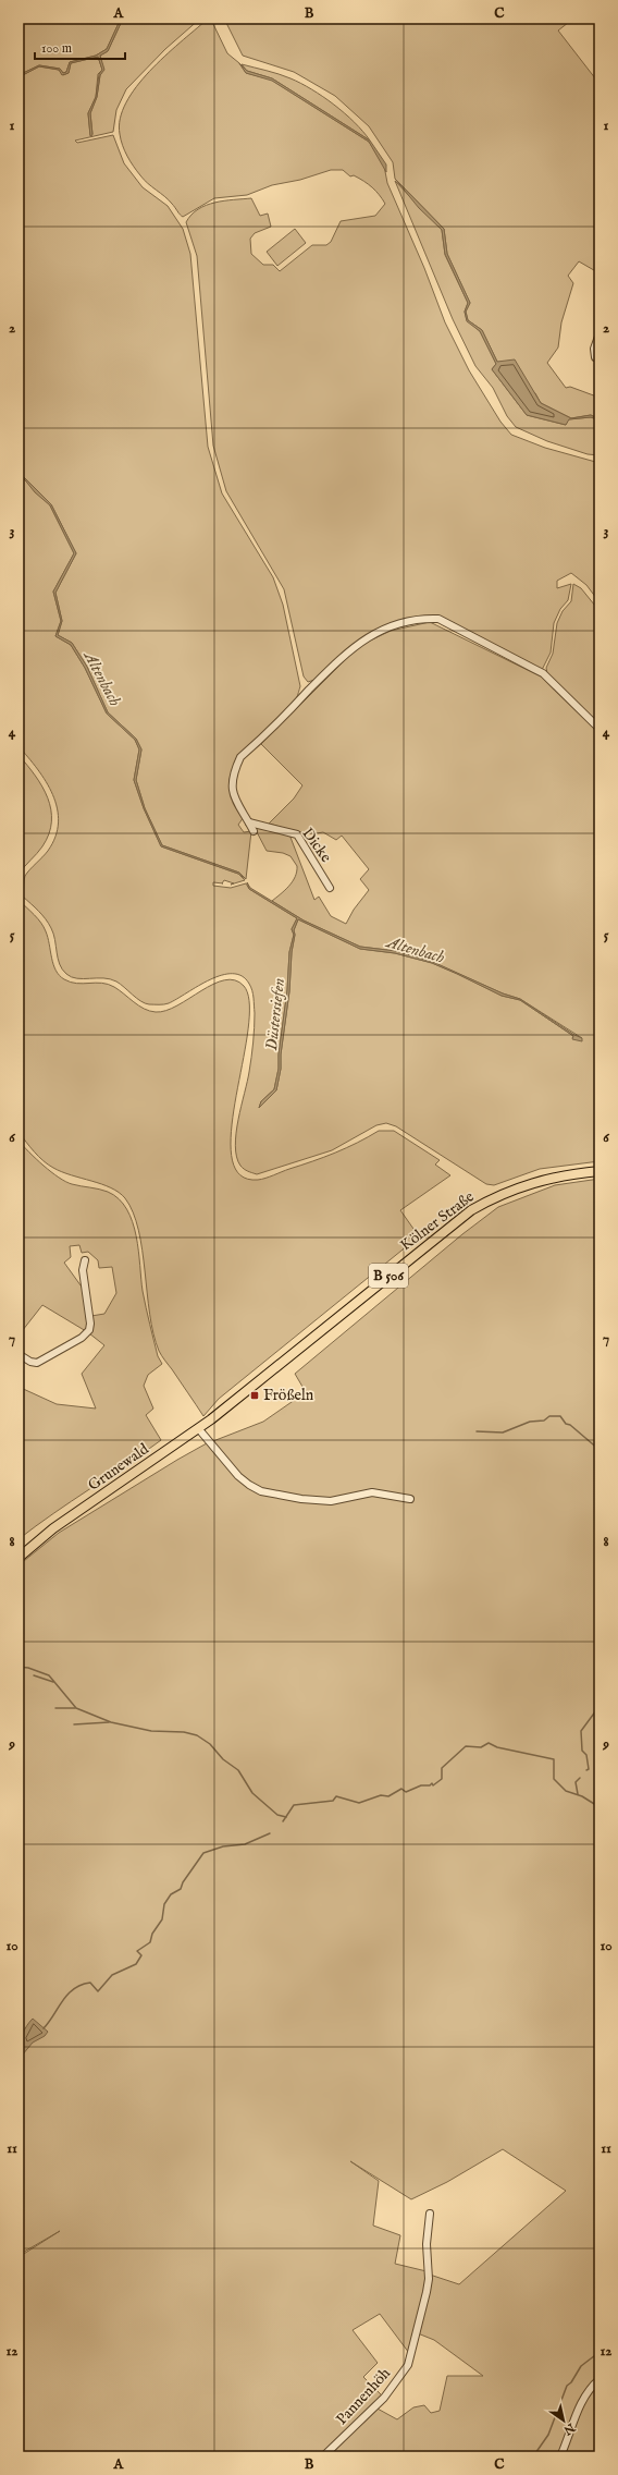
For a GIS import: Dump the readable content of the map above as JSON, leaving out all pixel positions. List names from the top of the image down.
{
  "streets": {
    "main road": ["Kölner Straße", "B 506", "Grunewald"],
    "street": ["Dicke", "Pannenhöh"]
  },
  "crossings": [
    ["Kölner Straße", "Grunewald"]
  ],
  "water": ["Altenbach", "Düstersiefen"],
  "places": {
    "transit": ["Frößeln"]
  },
  "scale_bar": "100 m",
  "north": "bottom right",
  "grid": {
    "columns": ["A", "B", "C"],
    "rows": [
      "1",
      "2",
      "3",
      "4",
      "5",
      "6",
      "7",
      "8",
      "9",
      "10",
      "11",
      "12"
    ]
  }
}
